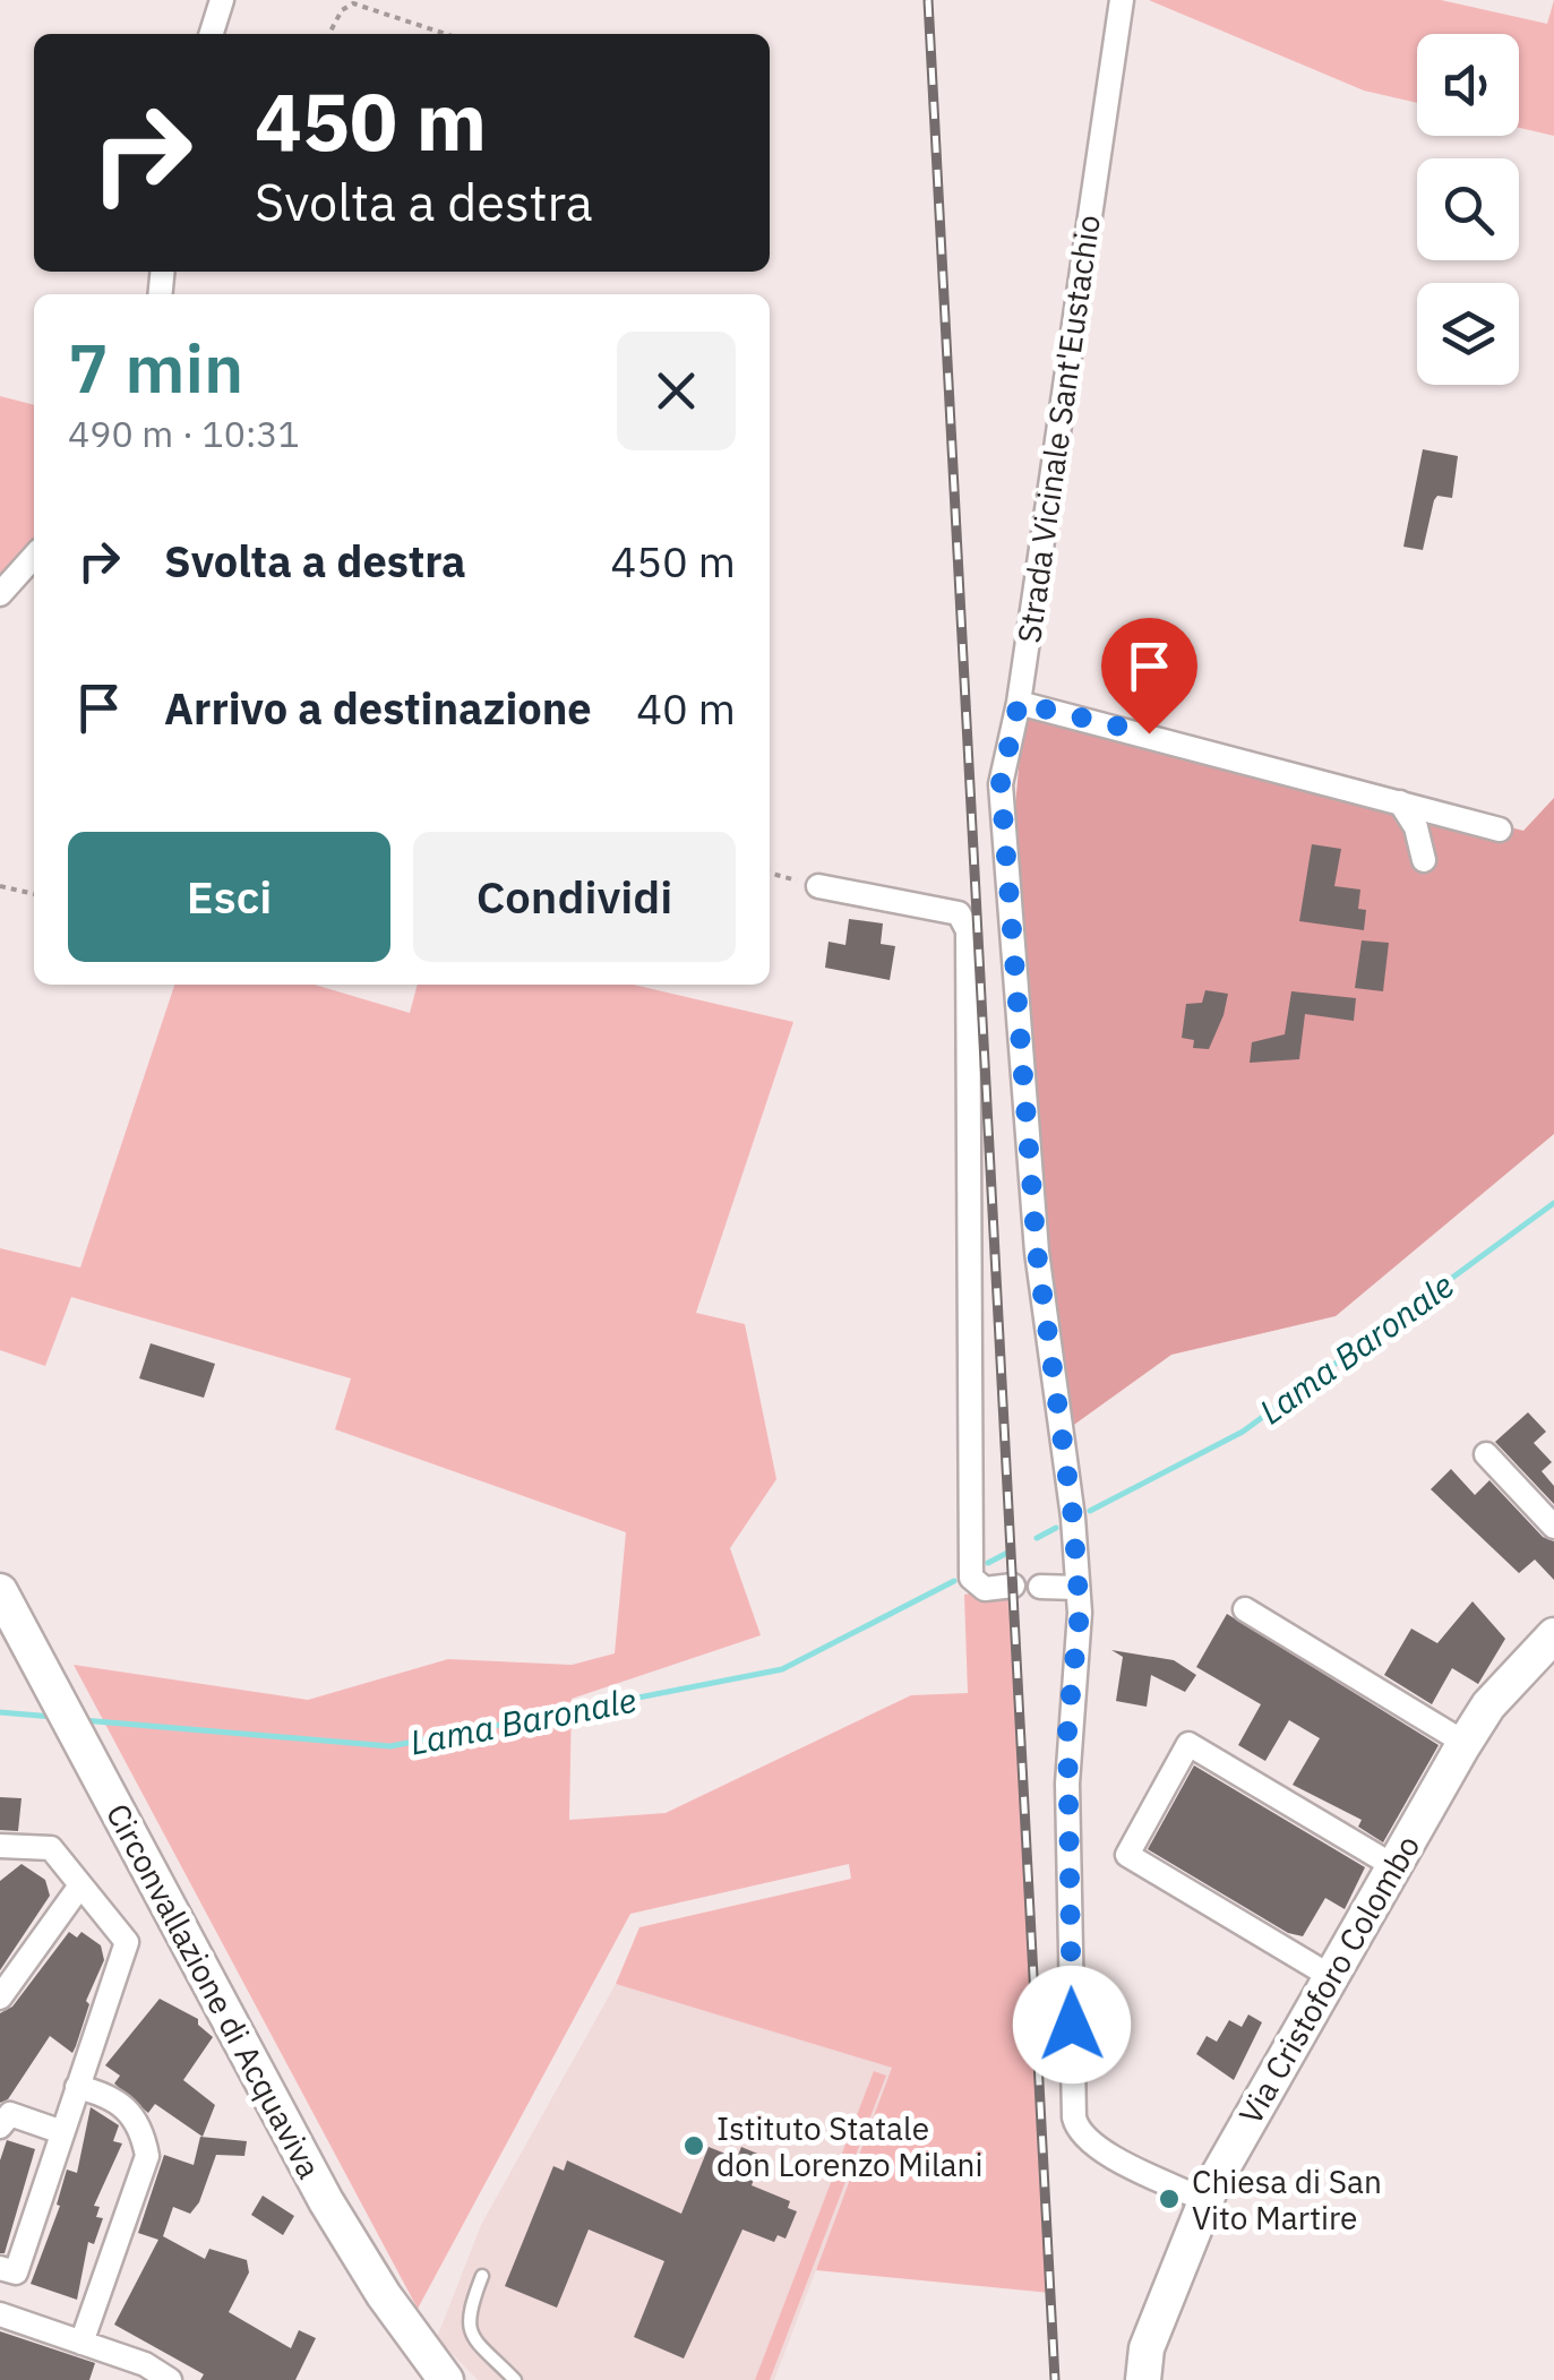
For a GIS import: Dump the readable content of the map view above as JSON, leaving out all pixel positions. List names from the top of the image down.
{
  "streets": {
    "main road": ["Via Cristoforo Colombo", "Circonvallazione di Acquaviva"],
    "street": ["Strada Vicinale Sant'Eustachio"]
  },
  "crossings": [
    ["Strada Vicinale Sant'Eustachio", "Via Cristoforo Colombo"]
  ],
  "water": ["Lama Baronale"],
  "places": ["Istituto Statale don Lorenzo Milani", "Chiesa di San Vito Martire"],
  "page": {
    "turn": ["450 m", "Svolta a destra"],
    "heading": ["7 min", "490 m · 10:31"],
    "list": [
      {
        "name": "Svolta a destra",
        "value": "450 m"
      },
      {
        "name": "Arrivo a destinazione",
        "value": "40 m"
      }
    ],
    "buttons": ["Esci", "Condividi"]
  }
}
